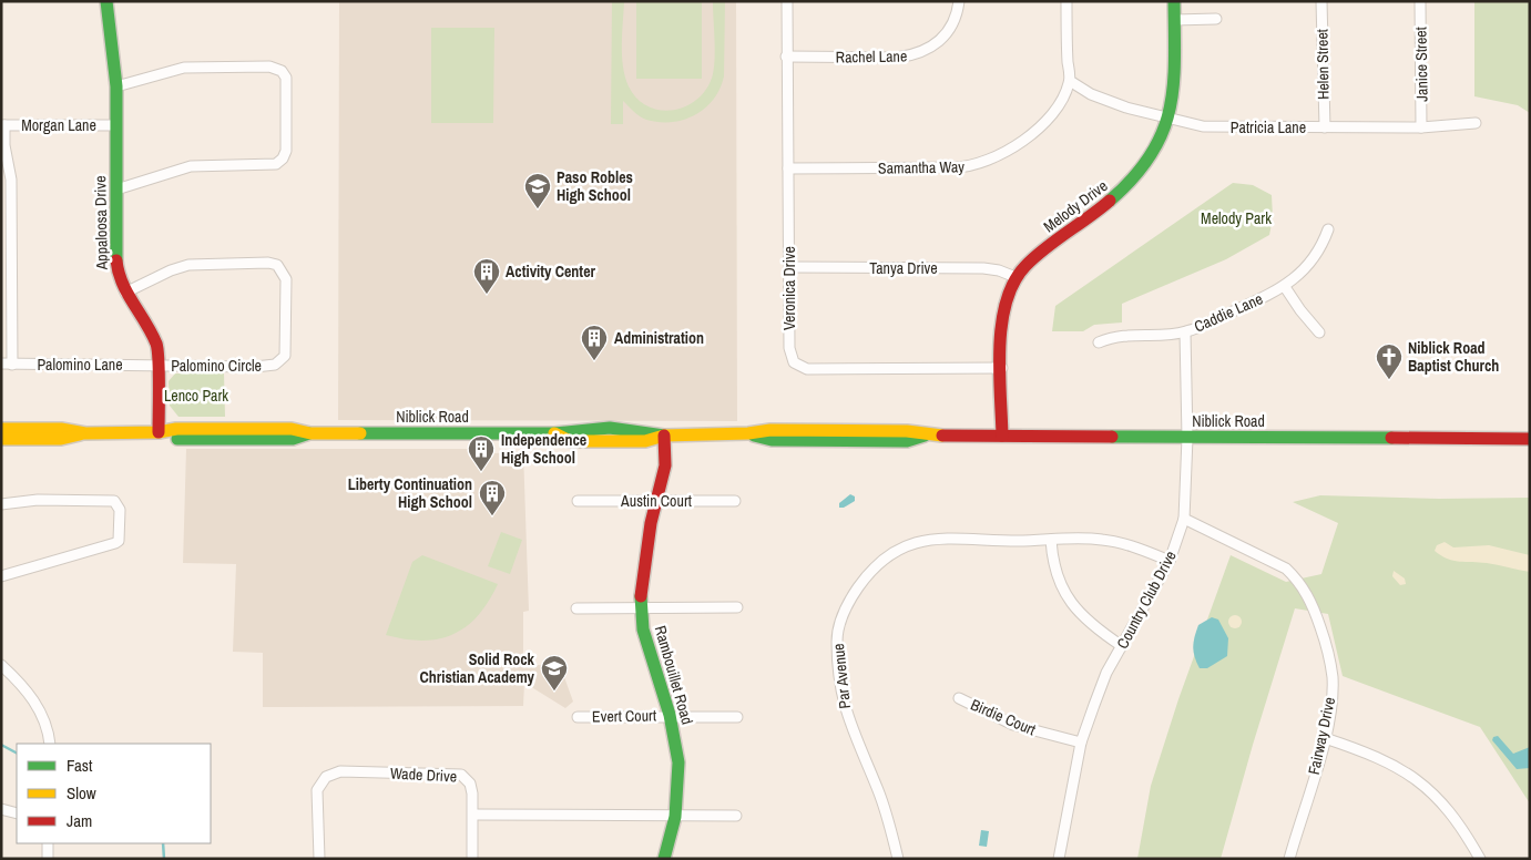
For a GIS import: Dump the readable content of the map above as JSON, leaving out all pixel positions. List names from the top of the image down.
{
  "streets": {
    "main road": [
      "Melody Drive",
      "Appaloosa Drive",
      "Niblick Road",
      "Rambouillet Road"
    ],
    "street": [
      "Rachel Lane",
      "Helen Street",
      "Janice Street",
      "Morgan Lane",
      "Patricia Lane",
      "Samantha Way",
      "Tanya Drive",
      "Veronica Drive",
      "Caddie Lane",
      "Palomino Lane",
      "Palomino Circle",
      "Austin Court",
      "Country Club Drive",
      "Par Avenue",
      "Evert Court",
      "Birdie Court",
      "Fairway Drive",
      "Wade Drive"
    ]
  },
  "crossings": [
    ["Rachel Lane", "Veronica Drive"],
    ["Helen Street", "Patricia Lane"],
    ["Janice Street", "Patricia Lane"],
    ["Morgan Lane", "Appaloosa Drive"],
    ["Patricia Lane", "Samantha Way"],
    ["Patricia Lane", "Melody Drive"],
    ["Samantha Way", "Veronica Drive"],
    ["Melody Drive", "Tanya Drive"],
    ["Melody Drive", "Veronica Drive"],
    ["Melody Drive", "Niblick Road"],
    ["Appaloosa Drive", "Palomino Lane"],
    ["Appaloosa Drive", "Palomino Circle"],
    ["Appaloosa Drive", "Niblick Road"],
    ["Tanya Drive", "Veronica Drive"],
    ["Caddie Lane", "Country Club Drive"],
    ["Palomino Lane", "Palomino Circle"],
    ["Niblick Road", "Country Club Drive"],
    ["Niblick Road", "Rambouillet Road"],
    ["Austin Court", "Rambouillet Road"],
    ["Country Club Drive", "Par Avenue"],
    ["Country Club Drive", "Birdie Court"],
    ["Country Club Drive", "Fairway Drive"],
    ["Rambouillet Road", "Evert Court"]
  ],
  "parks": ["Melody Park", "Lenco Park"],
  "places": {
    "school or university": ["Paso Robles High School", "Solid Rock Christian Academy"],
    "building": [
      "Activity Center",
      "Administration",
      "Independence High School",
      "Liberty Continuation High School"
    ],
    "church": ["Niblick Road Baptist Church"]
  },
  "legend": ["Fast", "Slow", "Jam"]
}
